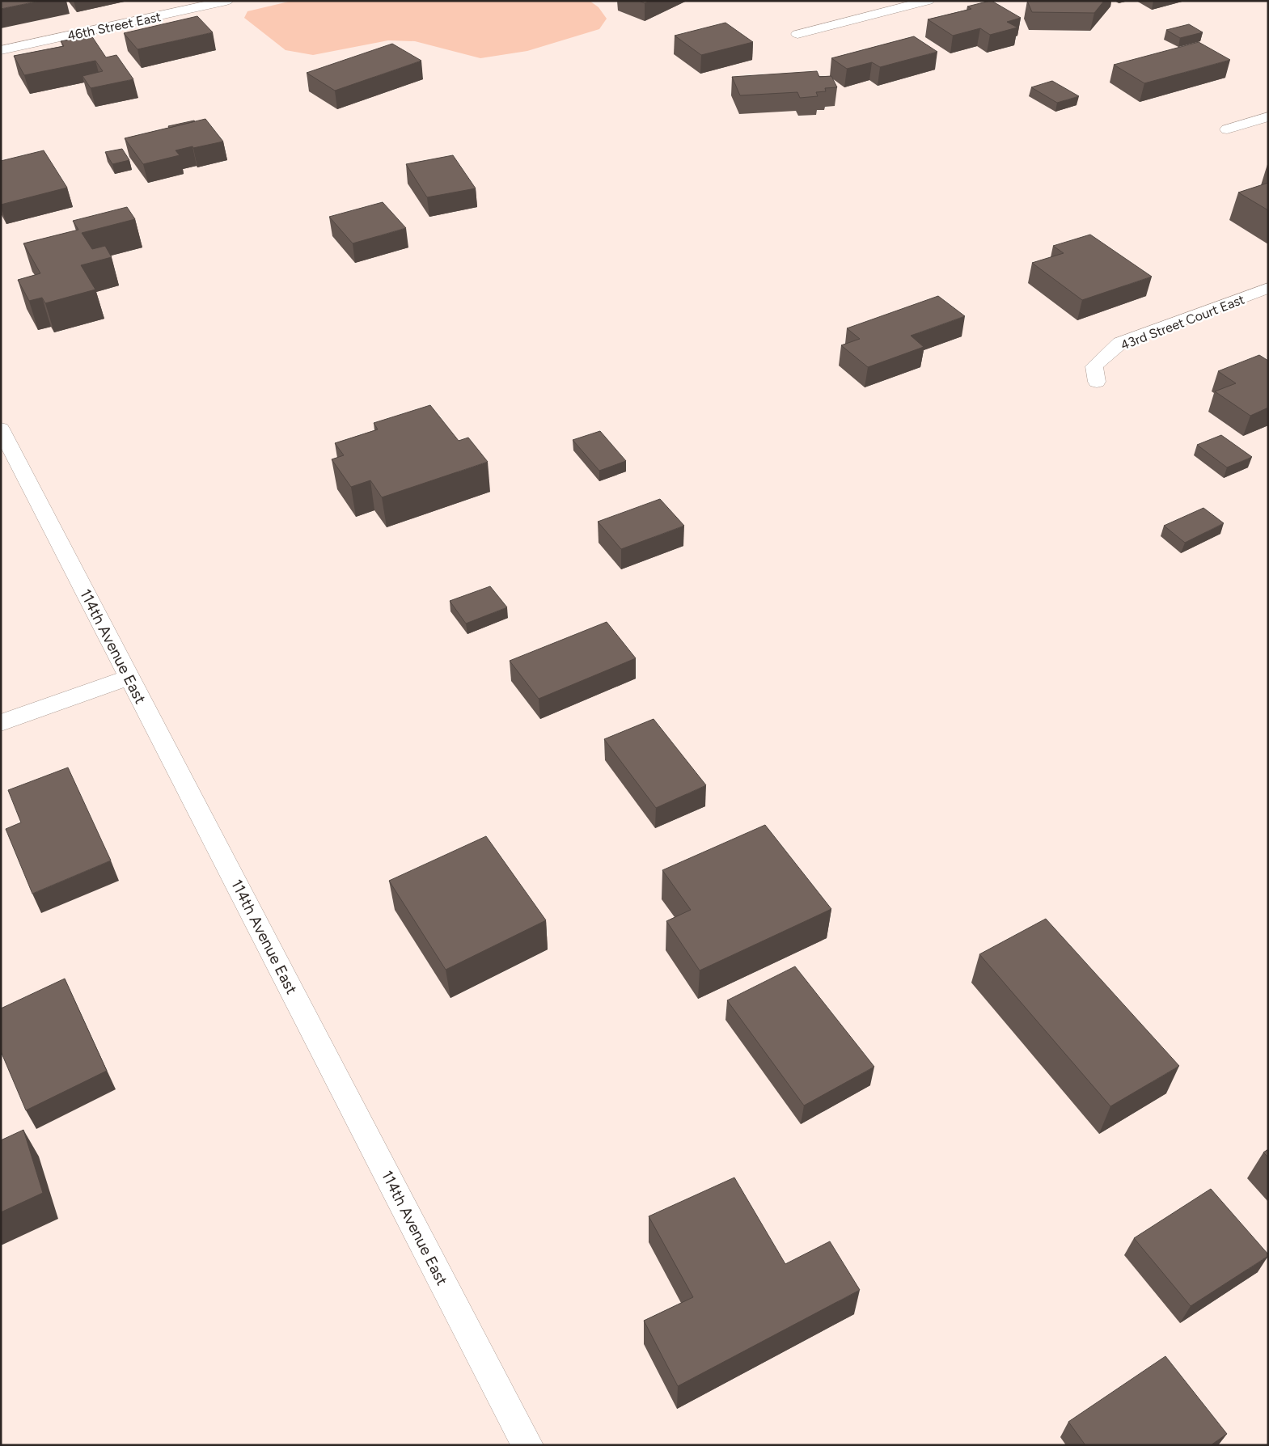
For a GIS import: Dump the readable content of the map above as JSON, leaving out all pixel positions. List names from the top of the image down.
{
  "streets": {
    "street": ["46th Street East", "43rd Street Court East", "114th Avenue East"]
  }
}
